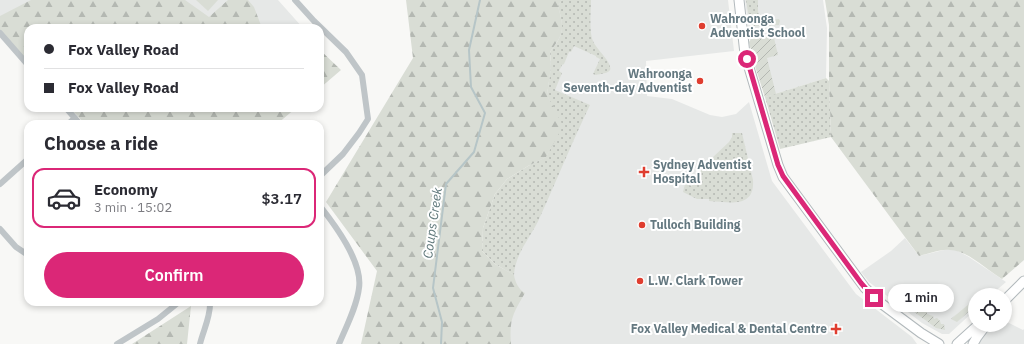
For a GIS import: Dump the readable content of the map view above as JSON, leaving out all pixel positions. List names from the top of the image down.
{
  "water": ["Coups Creek"],
  "places": {
    "other": [
      "Wahroonga Adventist School",
      "Wahroonga Seventh-day Adventist",
      "Tulloch Building",
      "L.W. Clark Tower"
    ],
    "health": ["Sydney Adventist Hospital", "Fox Valley Medical & Dental Centre"]
  },
  "page": {
    "banner": ["Fox Valley Road", "Fox Valley Road"],
    "heading": "Choose a ride",
    "list": [
      {
        "name": "Economy",
        "note": "3 min · 15:02",
        "value": "$3.17"
      }
    ],
    "buttons": "Confirm",
    "bubble": "1 min"
  }
}
